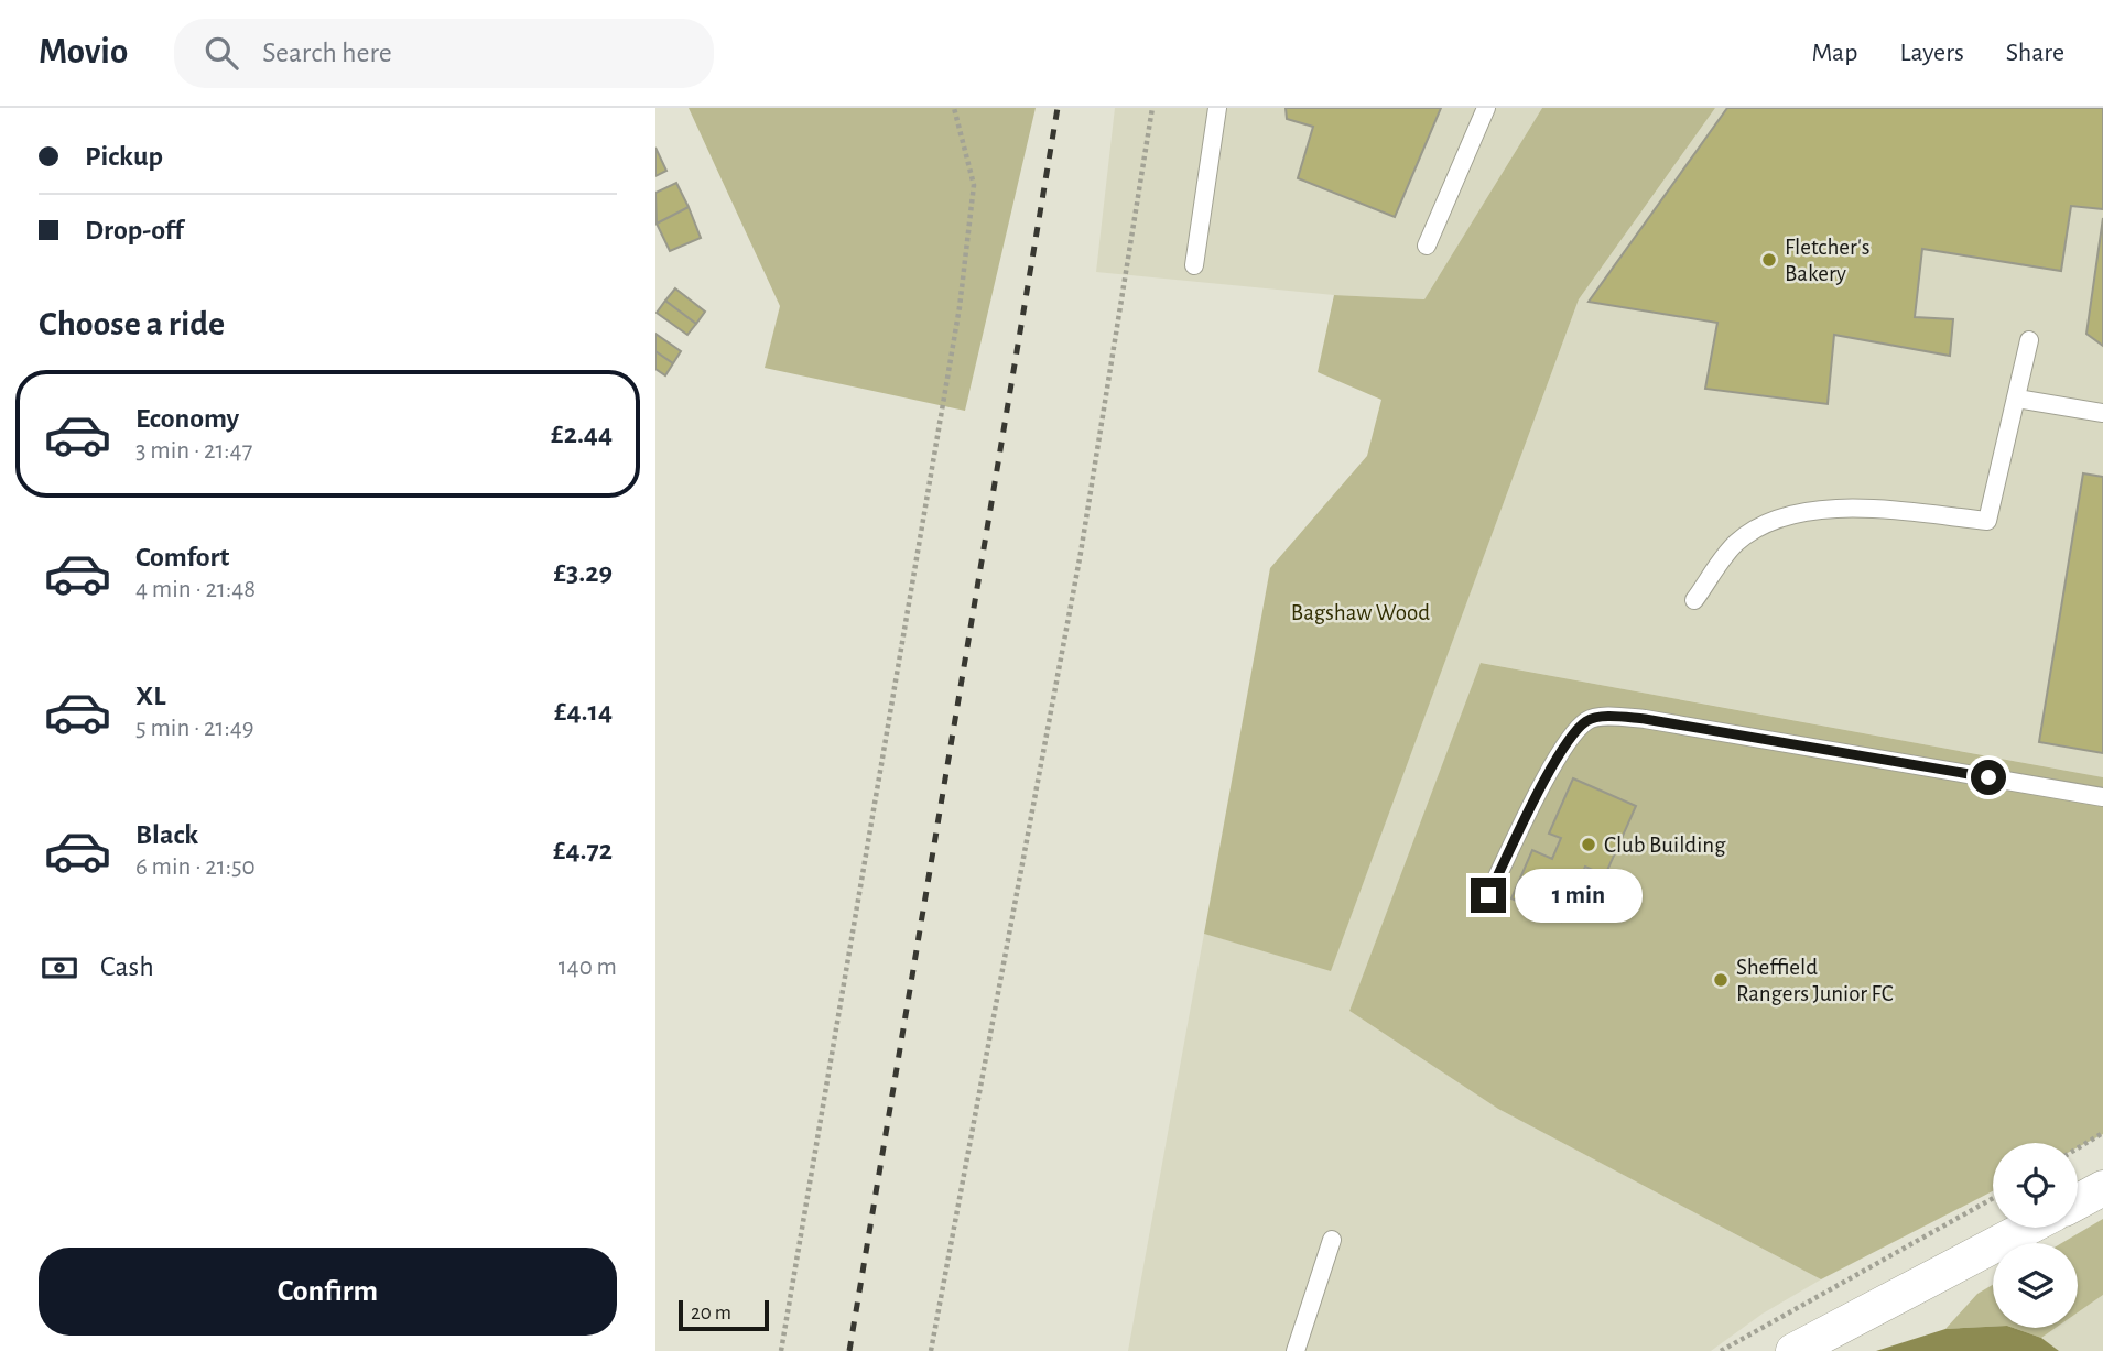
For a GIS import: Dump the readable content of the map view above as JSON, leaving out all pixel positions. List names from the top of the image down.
{
  "parks": ["Bagshaw Wood"],
  "places": ["Fletcher's Bakery", "Club Building", "Sheffield Rangers Junior FC"],
  "scale_bar": "20 m",
  "page": {
    "header": "Movio",
    "search": "Search here",
    "nav": ["Map", "Layers", "Share"],
    "banner": ["Pickup", "Drop-off"],
    "heading": "Choose a ride",
    "list": [
      {
        "name": "Economy",
        "note": "3 min · 21:47",
        "value": "£2.44"
      },
      {
        "name": "Comfort",
        "note": "4 min · 21:48",
        "value": "£3.29"
      },
      {
        "name": "XL",
        "note": "5 min · 21:49",
        "value": "£4.14"
      },
      {
        "name": "Black",
        "note": "6 min · 21:50",
        "value": "£4.72"
      }
    ],
    "bubble": "1 min",
    "pay": ["Cash", "140 m"],
    "buttons": "Confirm",
    "scale": "20 m"
  }
}
